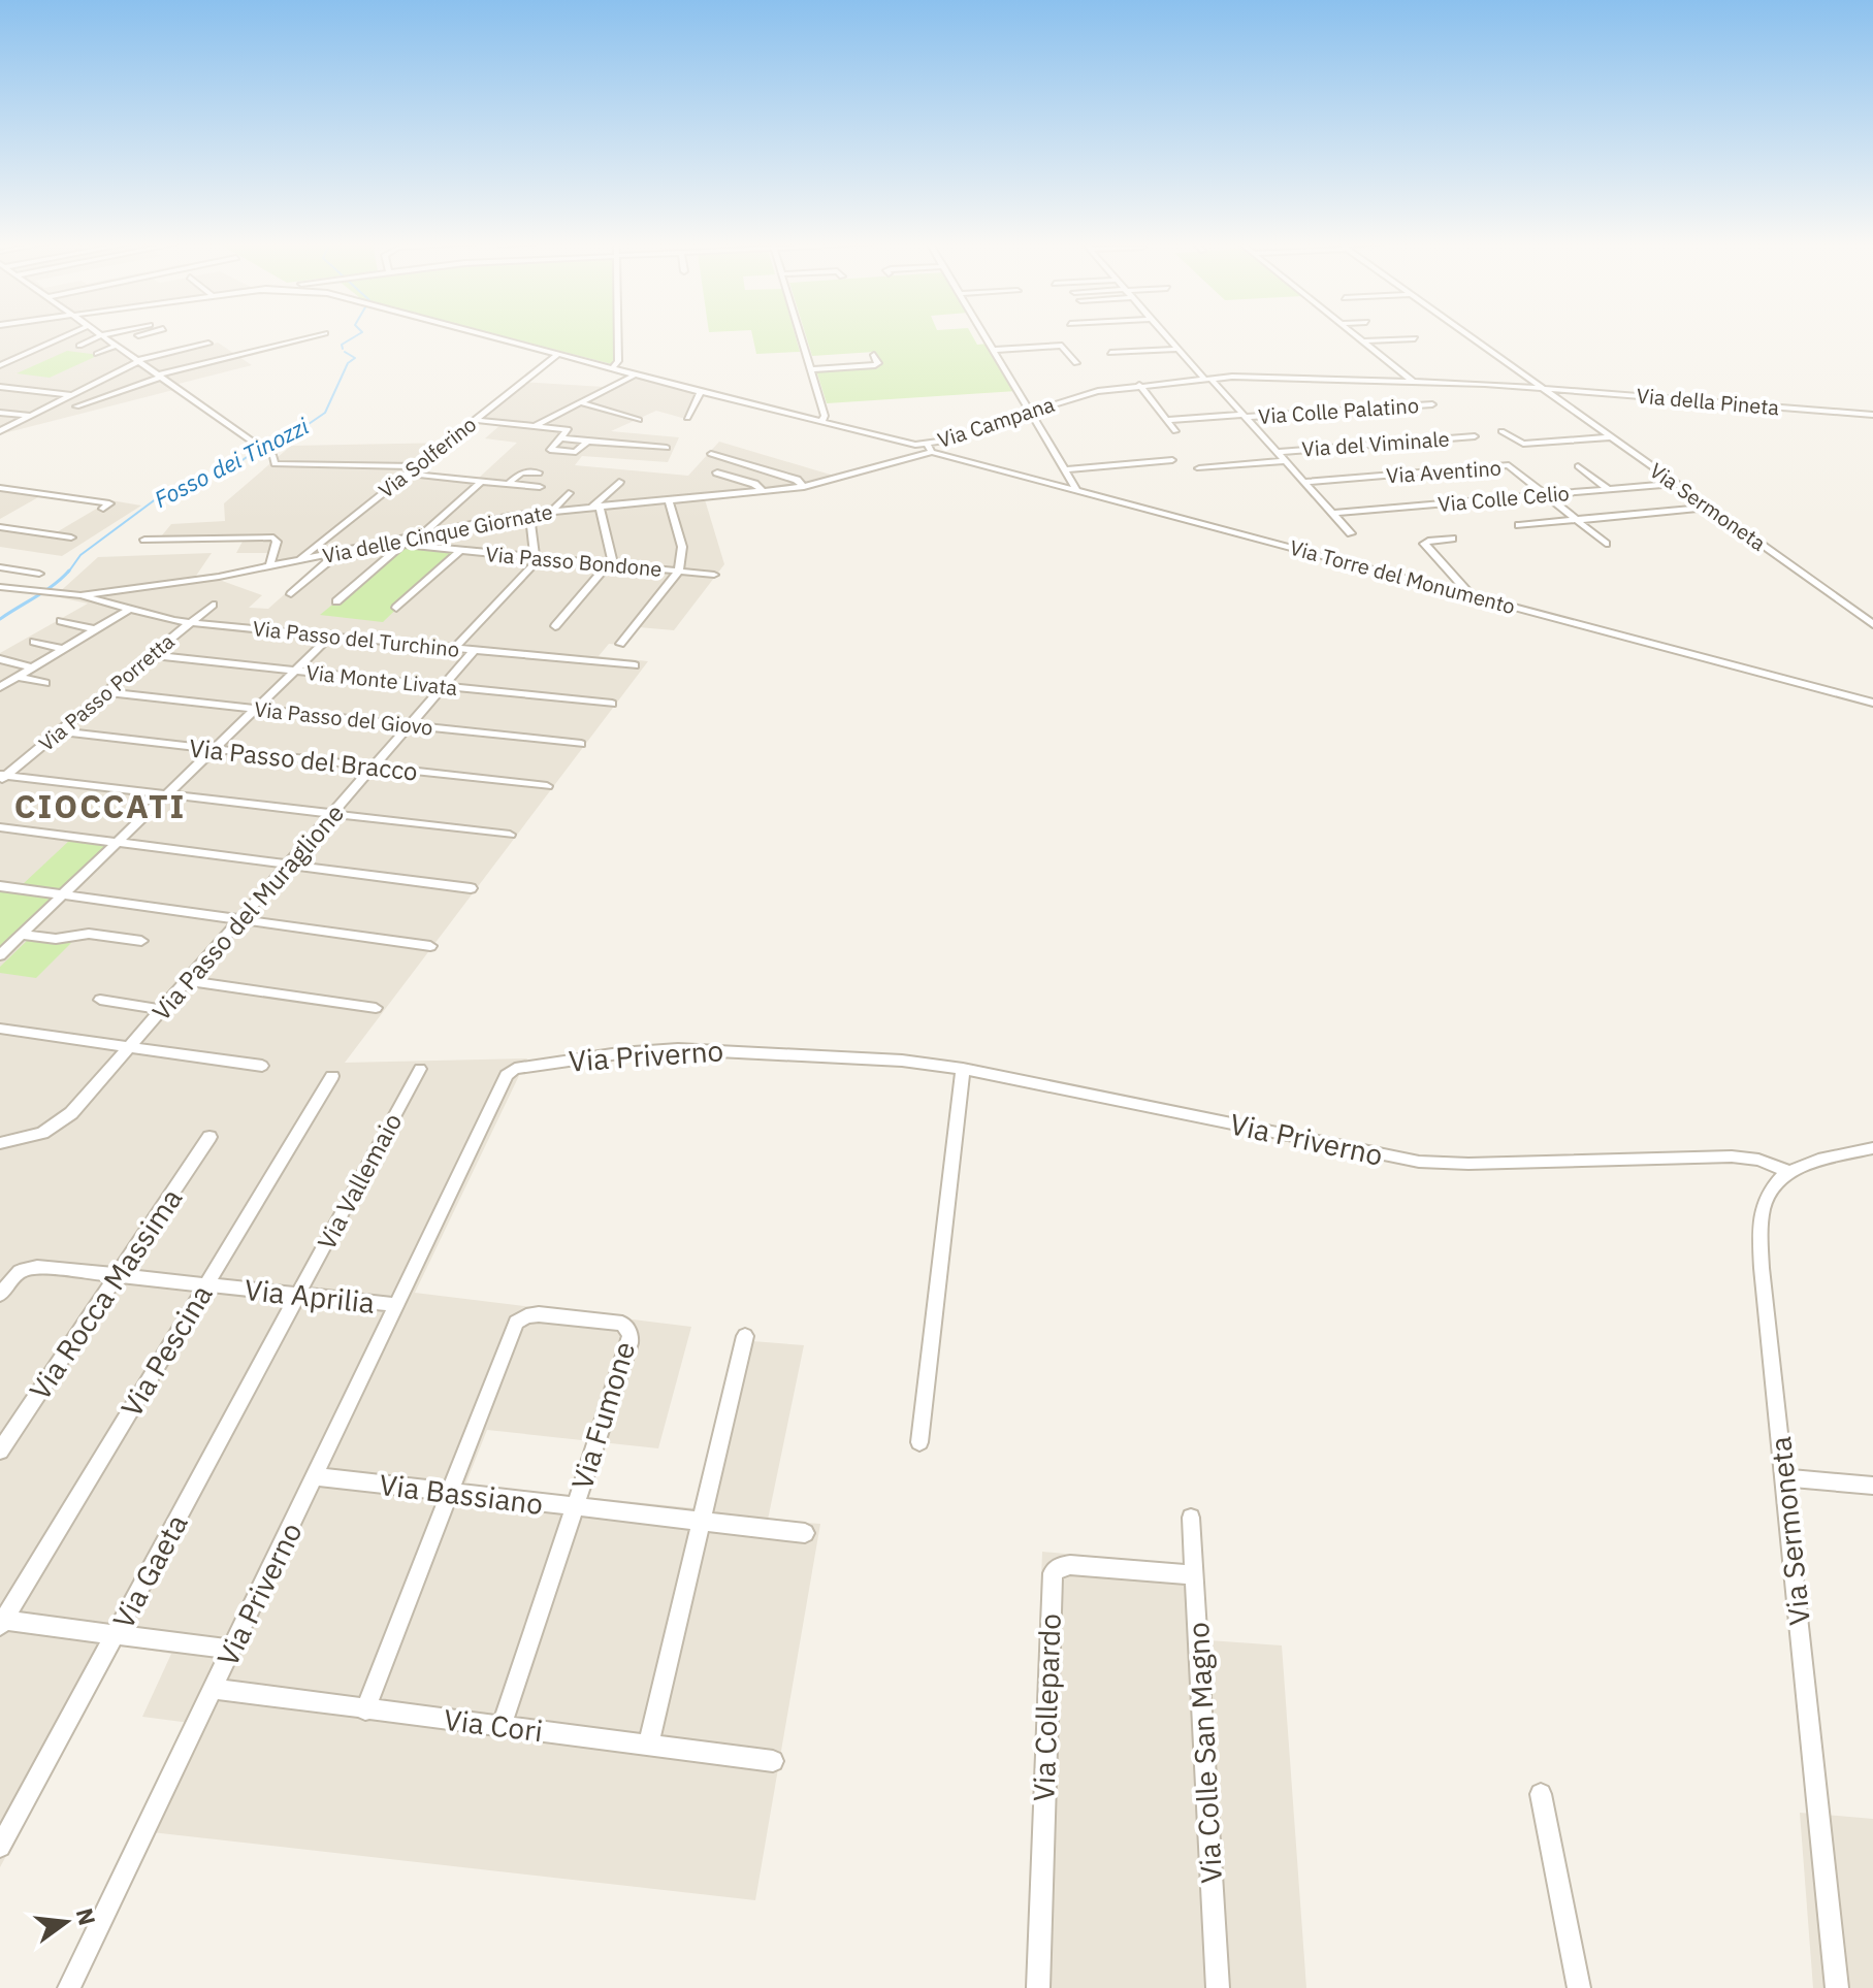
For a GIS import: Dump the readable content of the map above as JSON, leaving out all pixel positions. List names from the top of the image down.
{
  "streets": {
    "street": [
      "Via della Pineta",
      "Via Colle Palatino",
      "Via Campana",
      "Via del Viminale",
      "Via Solferino",
      "Via Aventino",
      "Via Colle Celio",
      "Via Sermoneta",
      "Via delle Cinque Giornate",
      "Via Passo Bondone",
      "Via Torre del Monumento",
      "Via Passo del Turchino",
      "Via Monte Livata",
      "Via Passo Porretta",
      "Via Passo del Giovo",
      "Via Passo del Bracco",
      "Via Passo del Muraglione",
      "Via Priverno",
      "Via Vallemaio",
      "Via Rocca Massima",
      "Via Aprilia",
      "Via Pescina",
      "Via Fumone",
      "Via Bassiano",
      "Via Gaeta",
      "Via Collepardo",
      "Via Cori",
      "Via Colle San Magno"
    ]
  },
  "crossings": [
    ["Via della Pineta", "Via Campana"],
    ["Via della Pineta", "Via Sermoneta"],
    ["Via Campana", "Via Solferino"],
    ["Via Campana", "Via Sermoneta"],
    ["Via Campana", "Via delle Cinque Giornate"],
    ["Via Campana", "Via Torre del Monumento"],
    ["Via Solferino", "Via delle Cinque Giornate"],
    ["Via Aventino", "Via Colle Celio"],
    ["Via Colle Celio", "Via Sermoneta"],
    ["Via Sermoneta", "Via Priverno"],
    ["Via delle Cinque Giornate", "Via Passo Bondone"],
    ["Via delle Cinque Giornate", "Via Torre del Monumento"],
    ["Via delle Cinque Giornate", "Via Passo del Turchino"],
    ["Via Passo del Turchino", "Via Passo Porretta"],
    ["Via Passo del Turchino", "Via Passo del Muraglione"],
    ["Via Monte Livata", "Via Passo Porretta"],
    ["Via Monte Livata", "Via Passo del Muraglione"],
    ["Via Passo Porretta", "Via Passo del Giovo"],
    ["Via Passo Porretta", "Via Passo del Bracco"],
    ["Via Passo del Giovo", "Via Passo del Muraglione"],
    ["Via Passo del Bracco", "Via Passo del Muraglione"],
    ["Via Priverno", "Via Aprilia"],
    ["Via Priverno", "Via Bassiano"],
    ["Via Priverno", "Via Cori"],
    ["Via Vallemaio", "Via Aprilia"],
    ["Via Vallemaio", "Via Gaeta"],
    ["Via Rocca Massima", "Via Aprilia"],
    ["Via Aprilia", "Via Pescina"],
    ["Via Aprilia", "Via Gaeta"],
    ["Via Fumone", "Via Bassiano"],
    ["Via Fumone", "Via Cori"],
    ["Via Collepardo", "Via Colle San Magno"]
  ],
  "districts": ["CIOCCATI"],
  "water": ["Fosso dei Tinozzi"],
  "north": "right"
}
